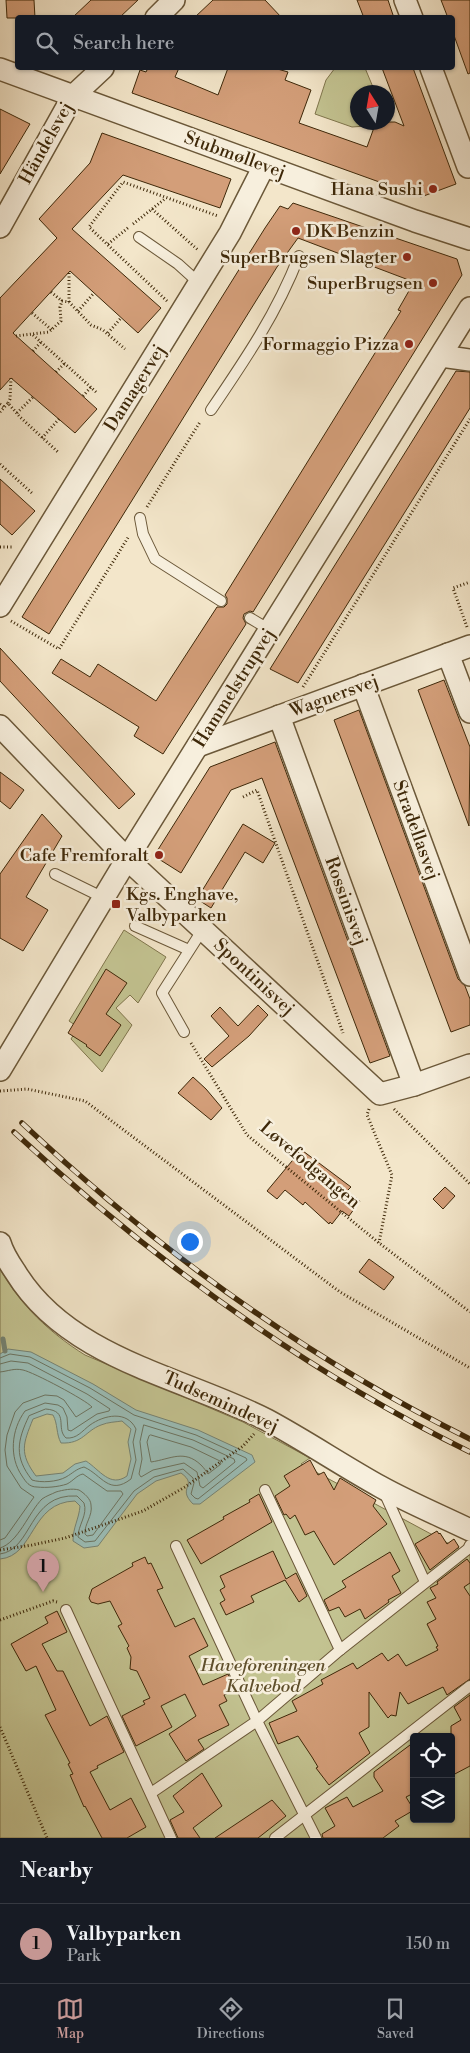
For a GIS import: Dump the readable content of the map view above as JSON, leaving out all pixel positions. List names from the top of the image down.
{
  "streets": {
    "street": [
      "Händelsvej",
      "Stubmøllevej",
      "Damagervej",
      "Hammelstrupvej",
      "Wagnersvej",
      "Stradellasvej",
      "Rossinisvej",
      "Spontinisvej",
      "Tudsemindevej"
    ],
    "path": ["Løvefodgangen"]
  },
  "crossings": [
    ["Händelsvej", "Stubmøllevej"],
    ["Stubmøllevej", "Damagervej"],
    ["Hammelstrupvej", "Wagnersvej"],
    ["Hammelstrupvej", "Spontinisvej"],
    ["Wagnersvej", "Stradellasvej"],
    ["Wagnersvej", "Rossinisvej"]
  ],
  "parks": ["Haveforeningen Kalvebod"],
  "places": {
    "other": [
      "Hana Sushi",
      "DK Benzin",
      "SuperBrugsen Slagter",
      "SuperBrugsen",
      "Formaggio Pizza",
      "Cafe Fremforalt"
    ],
    "transit": ["Kgs. Enghave, Valbyparken"]
  },
  "north": "top",
  "page": {
    "search": "Search here",
    "pins": "1",
    "heading": "Nearby",
    "list": [
      {
        "mark": "1",
        "name": "Valbyparken",
        "note": "Park",
        "value": "150 m"
      }
    ],
    "nav": ["Map", "Directions", "Saved"]
  }
}
